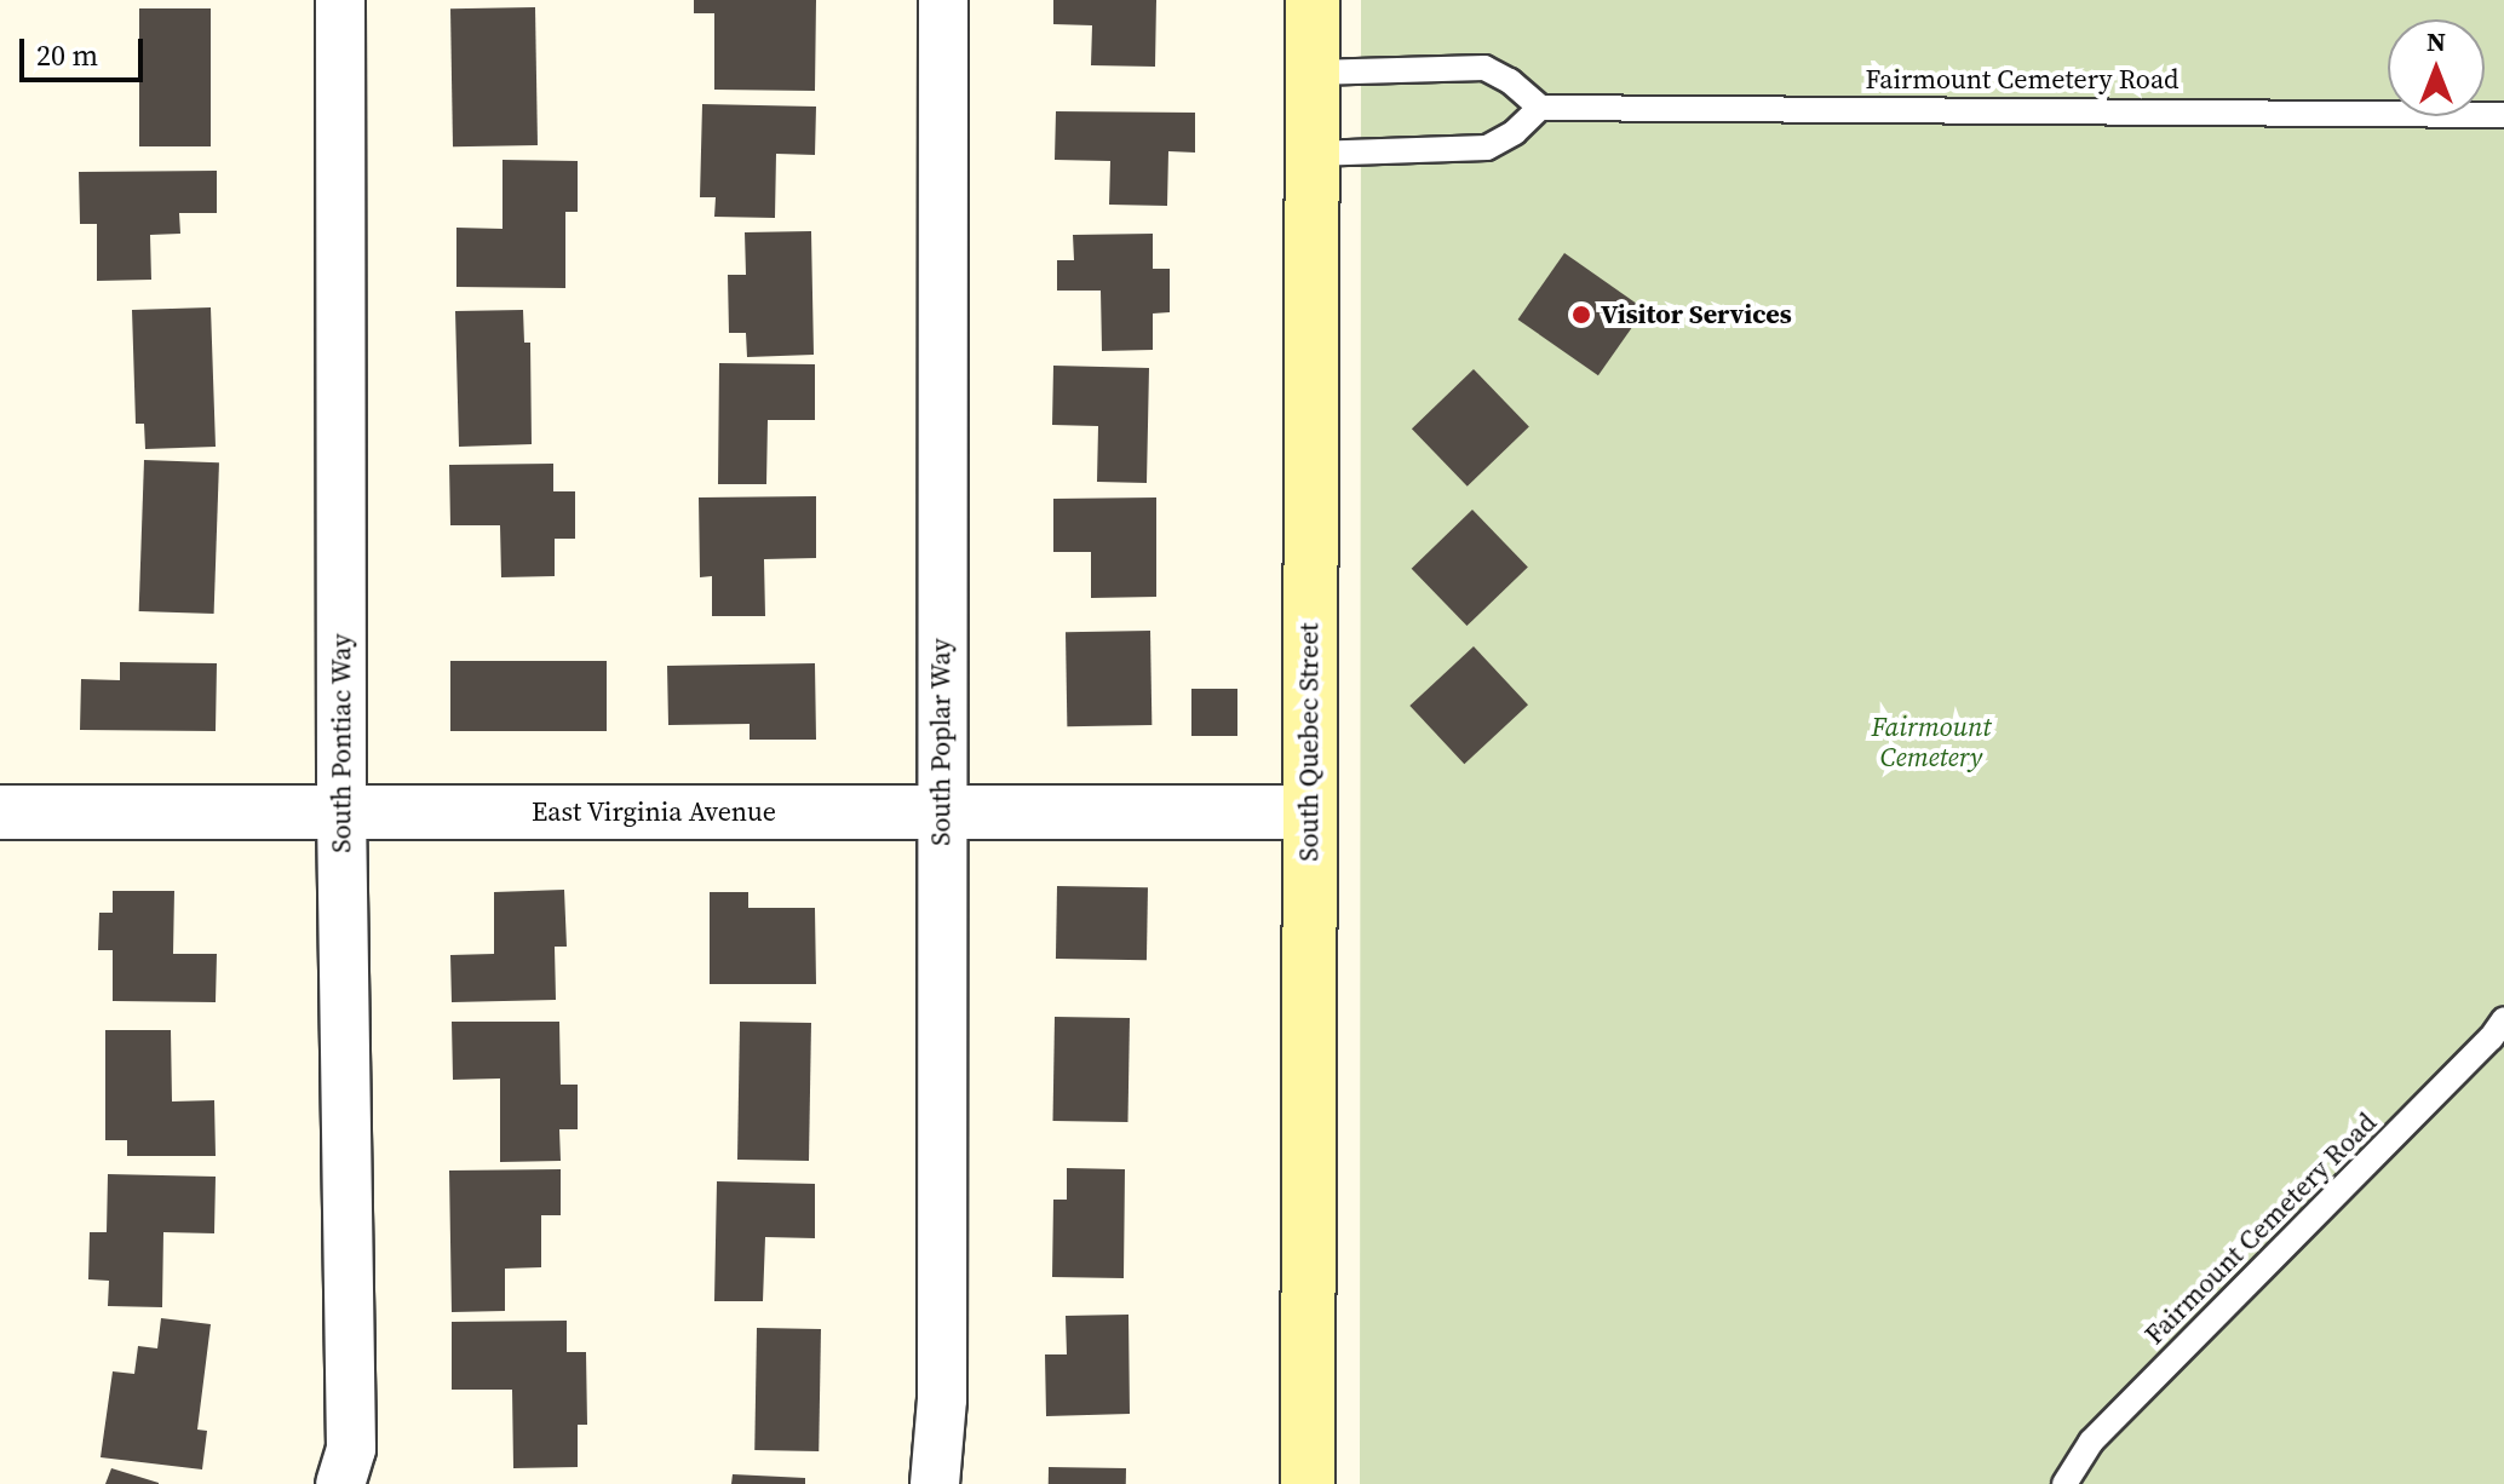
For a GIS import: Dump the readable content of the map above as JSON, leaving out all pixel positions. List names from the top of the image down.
{
  "streets": {
    "main road": ["South Quebec Street"],
    "street": ["South Poplar Way", "South Pontiac Way", "East Virginia Avenue"],
    "lane": ["Fairmount Cemetery Road"]
  },
  "crossings": [
    ["South Poplar Way", "East Virginia Avenue"],
    ["South Quebec Street", "East Virginia Avenue"],
    ["South Pontiac Way", "East Virginia Avenue"]
  ],
  "parks": ["Fairmount Cemetery"],
  "places": ["Visitor Services"],
  "scale_bar": "20 m",
  "north": "top"
}
